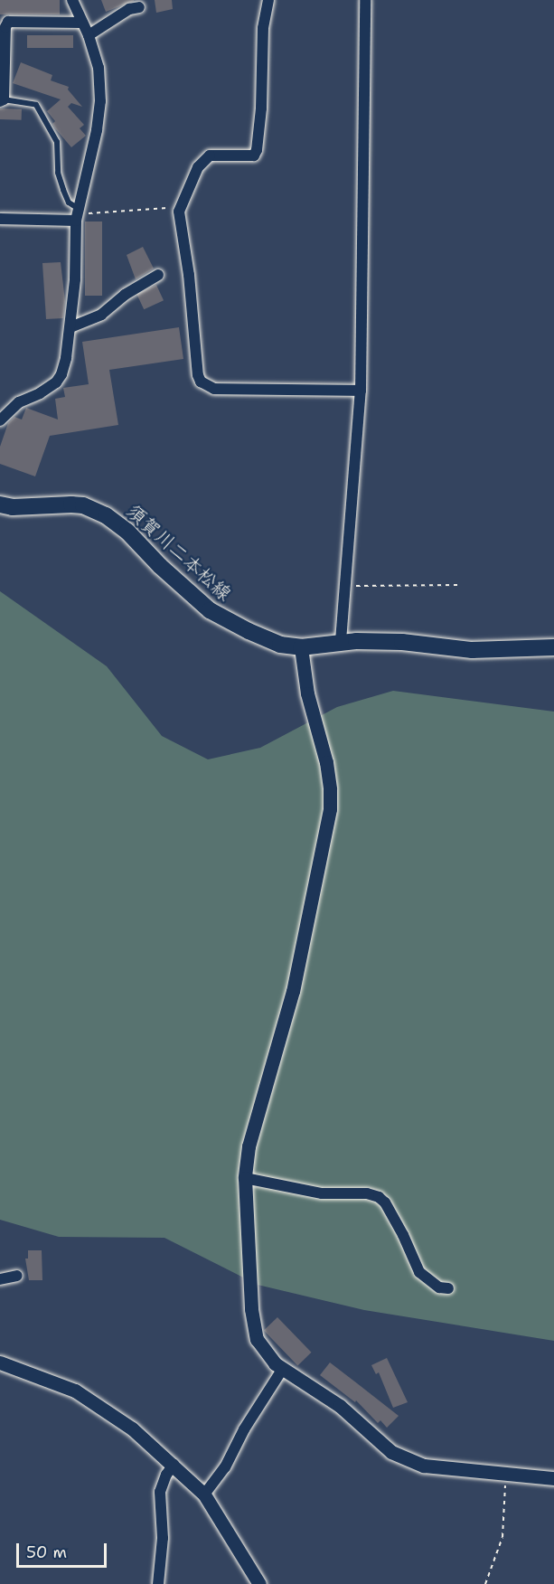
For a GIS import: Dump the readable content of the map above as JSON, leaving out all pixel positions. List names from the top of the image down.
{
  "streets": {
    "main road": ["須賀川二本松線"]
  },
  "scale_bar": "50 m"
}
